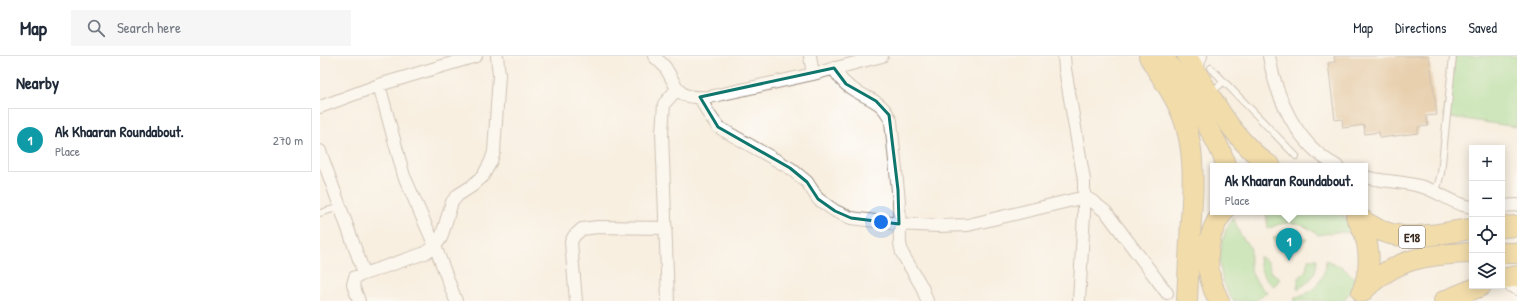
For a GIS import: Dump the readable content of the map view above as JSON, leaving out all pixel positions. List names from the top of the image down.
{
  "streets": {
    "highway": ["E18"]
  },
  "page": {
    "header": "Map",
    "search": "Search here",
    "nav": ["Map", "Directions", "Saved"],
    "heading": "Nearby",
    "list": [
      {
        "mark": "1",
        "name": "Ak Khaaran Roundabout.",
        "note": "Place",
        "value": "270 m"
      }
    ],
    "map_buttons": ["+", "−"],
    "popup": ["Ak Khaaran Roundabout.", "Place"],
    "pins": "1"
  }
}
